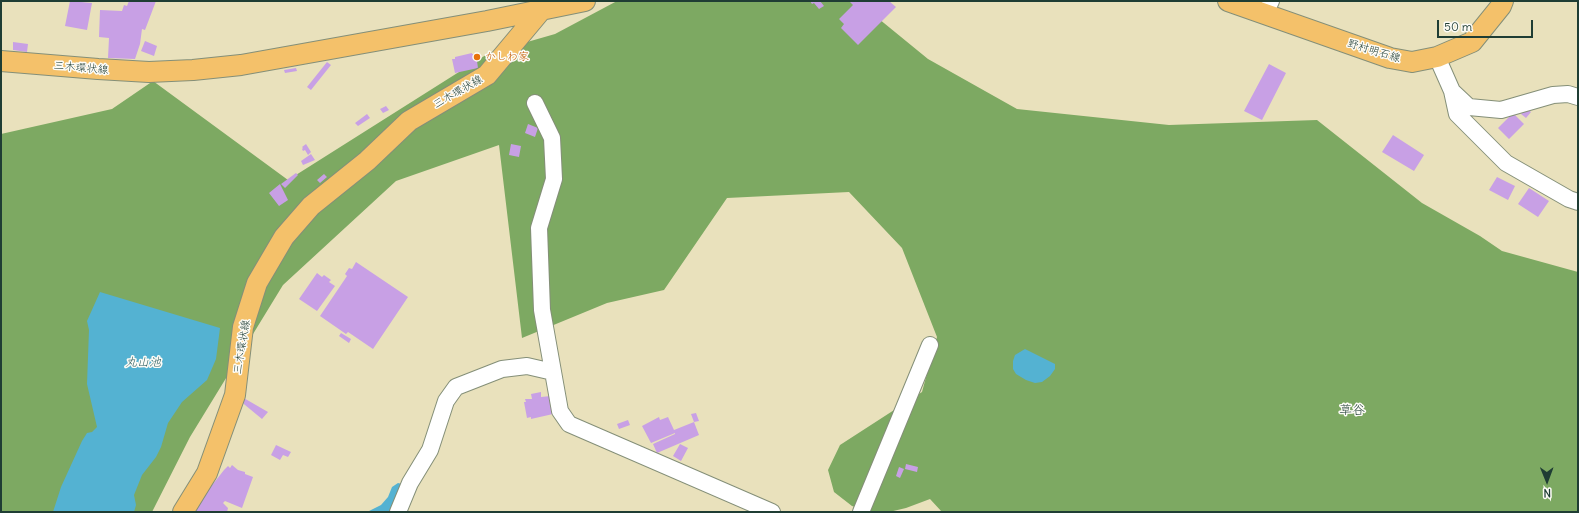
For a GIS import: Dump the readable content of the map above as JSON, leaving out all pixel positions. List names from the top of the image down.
{
  "streets": {
    "main road": ["野村明石線", "三木環状線"]
  },
  "districts": ["草谷"],
  "water": ["丸山池"],
  "places": ["かしわ家"],
  "scale_bar": "50 m",
  "north": "bottom"
}
